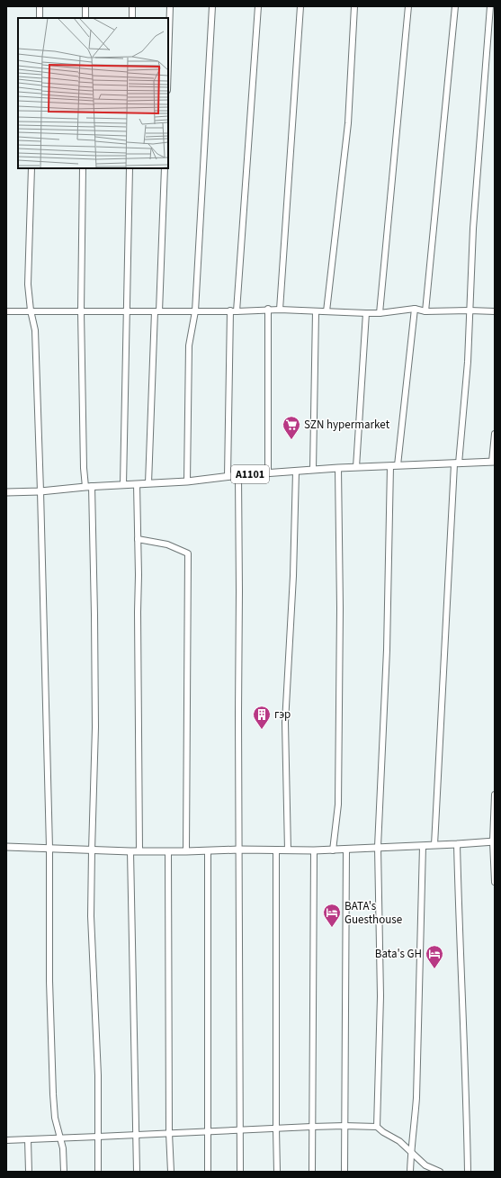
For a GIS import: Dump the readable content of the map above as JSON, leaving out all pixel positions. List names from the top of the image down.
{
  "streets": {
    "main road": ["A1101"]
  },
  "places": {
    "supermarket": ["SZN hypermarket"],
    "building": ["гэр"],
    "hotel": ["BATA's Guesthouse", "Bata's GH"]
  }
}
